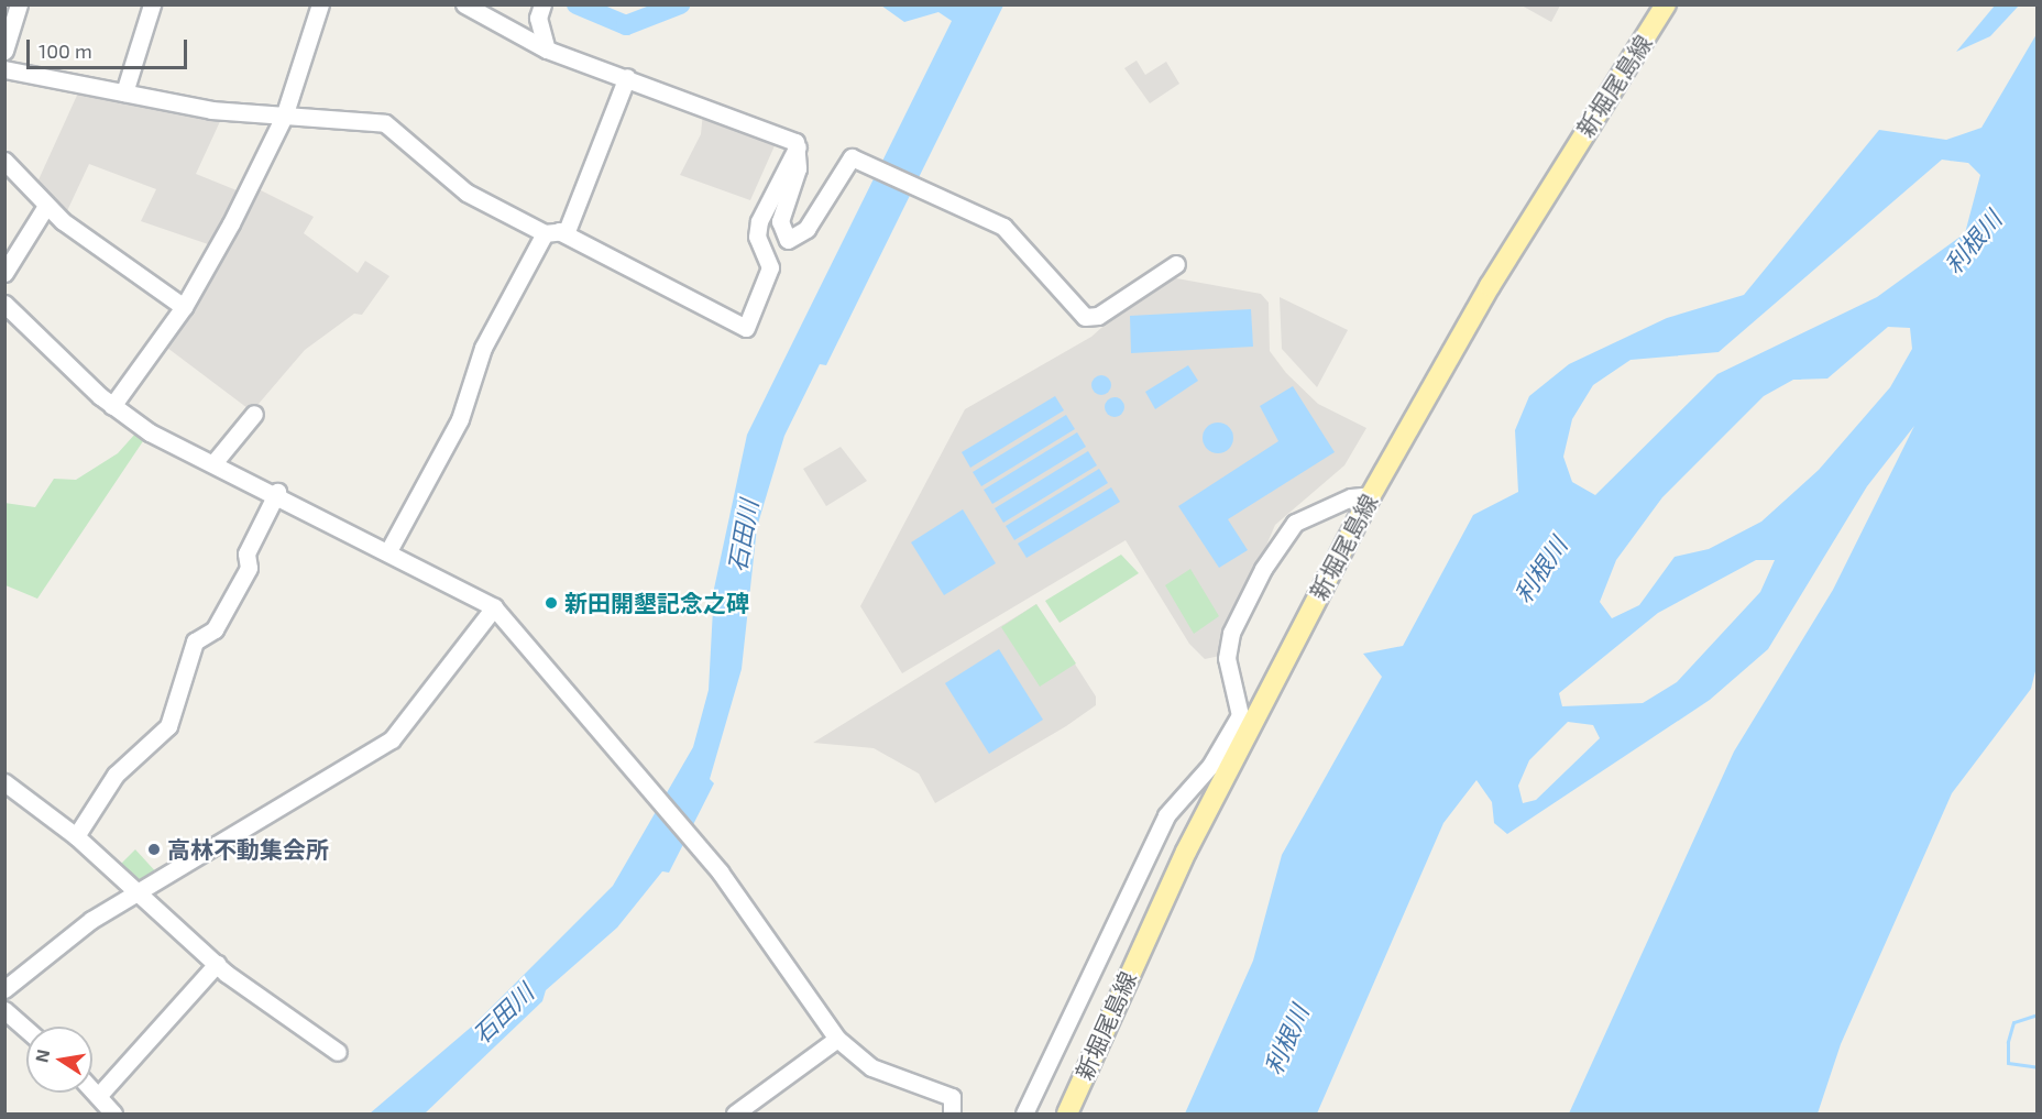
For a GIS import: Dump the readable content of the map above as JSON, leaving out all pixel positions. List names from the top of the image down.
{
  "streets": {
    "main road": ["新堀尾島線"]
  },
  "water": ["利根川", "石田川"],
  "places": ["新田開墾記念之碑", "高林不動集会所"],
  "scale_bar": "100 m",
  "north": "left"
}
